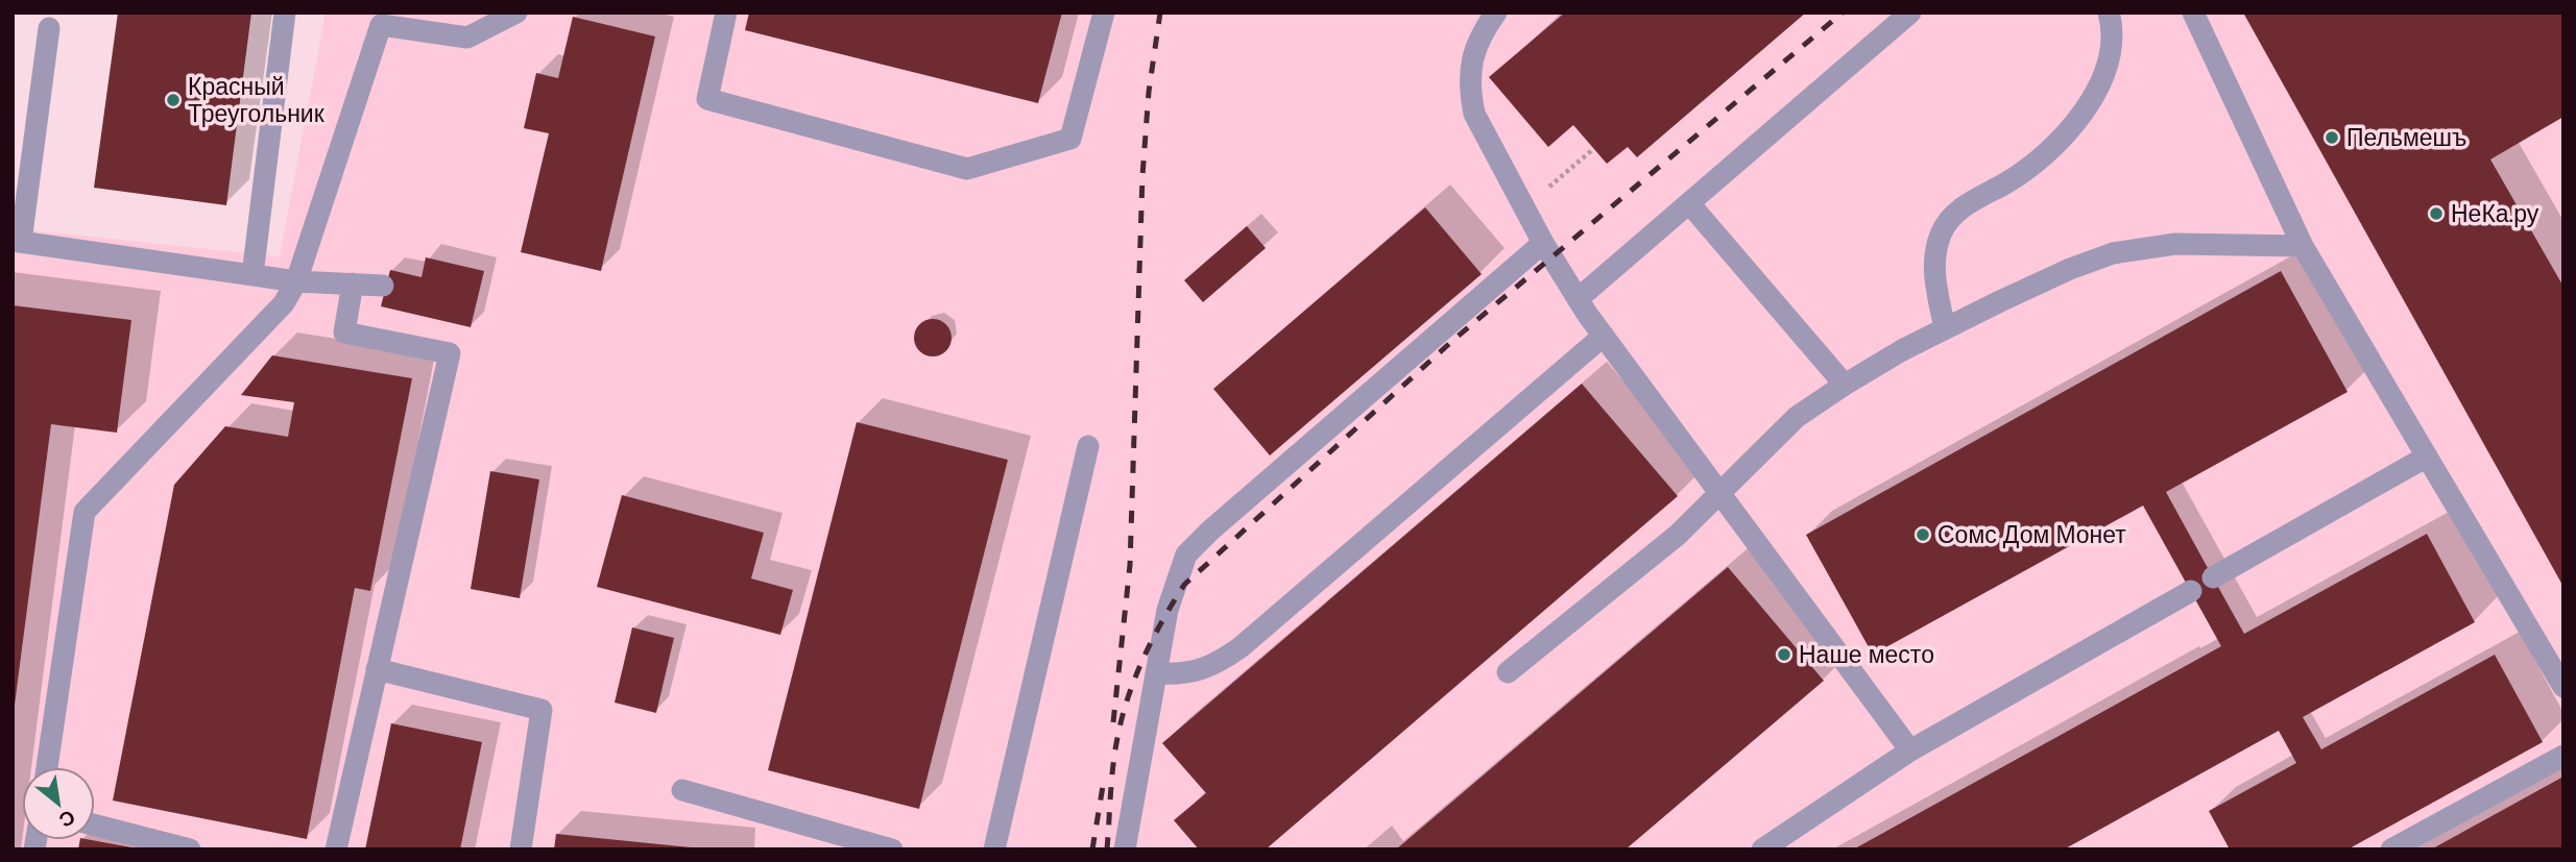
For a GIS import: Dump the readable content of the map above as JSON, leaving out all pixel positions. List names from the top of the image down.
{
  "places": [
    "Красный Треугольник",
    "Пельмешъ",
    "НеКа.ру",
    "Сомс Дом Монет",
    "Наше место"
  ],
  "north": "bottom right"
}
